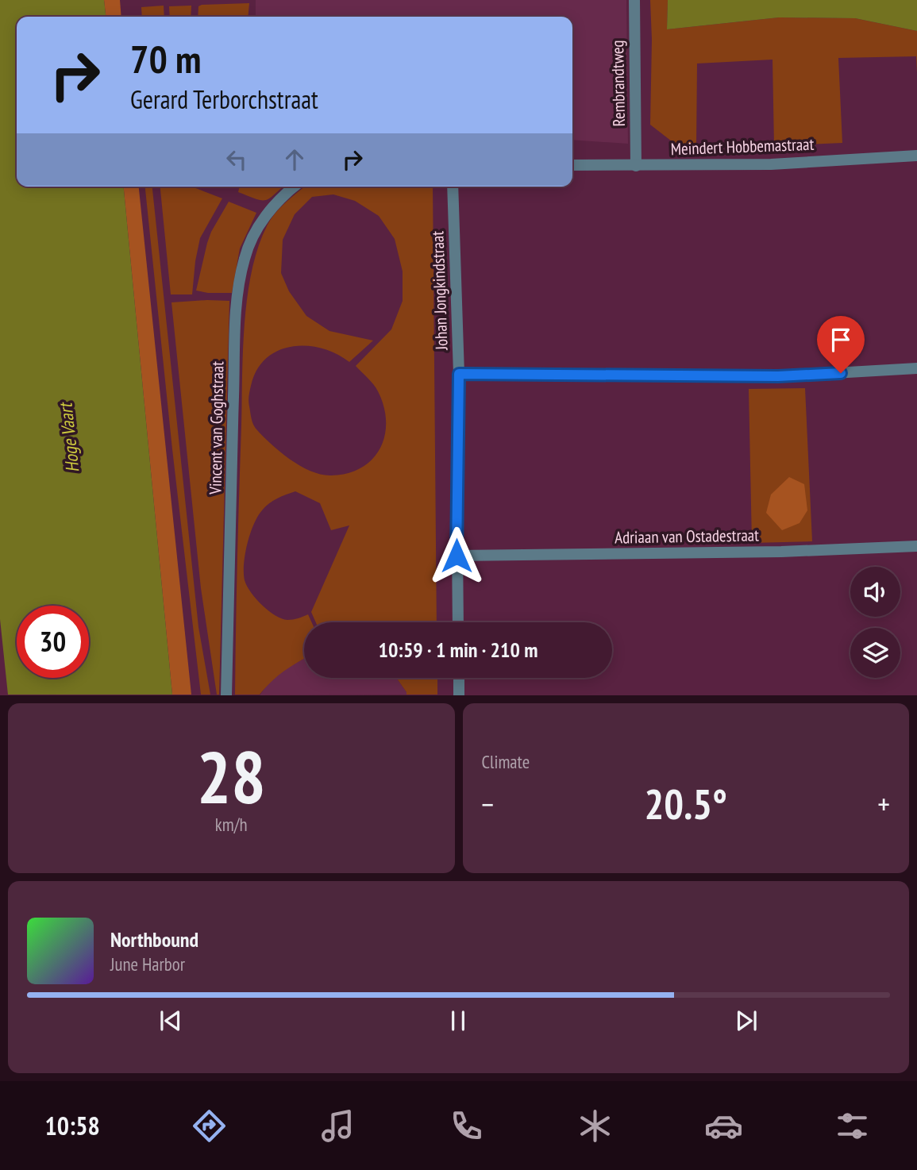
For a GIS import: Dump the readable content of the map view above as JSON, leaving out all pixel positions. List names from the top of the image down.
{
  "streets": {
    "street": [
      "Rembrandtweg",
      "Meindert Hobbemastraat",
      "Johan Jongkindstraat",
      "Vincent van Goghstraat",
      "Adriaan van Ostadestraat"
    ]
  },
  "crossings": [
    ["Rembrandtweg", "Meindert Hobbemastraat"],
    ["Johan Jongkindstraat", "Adriaan van Ostadestraat"]
  ],
  "water": ["Hoge Vaart"],
  "page": {
    "turn": ["70 m", "Gerard Terborchstraat"],
    "limit": "30",
    "trip": "10:59 · 1 min · 210 m",
    "tile": [
      ["28", "km/h"],
      "Climate"
    ],
    "heat": ["−", "20.5°", "+"],
    "song": ["Northbound", "June Harbor"],
    "tabs": "10:58"
  }
}
